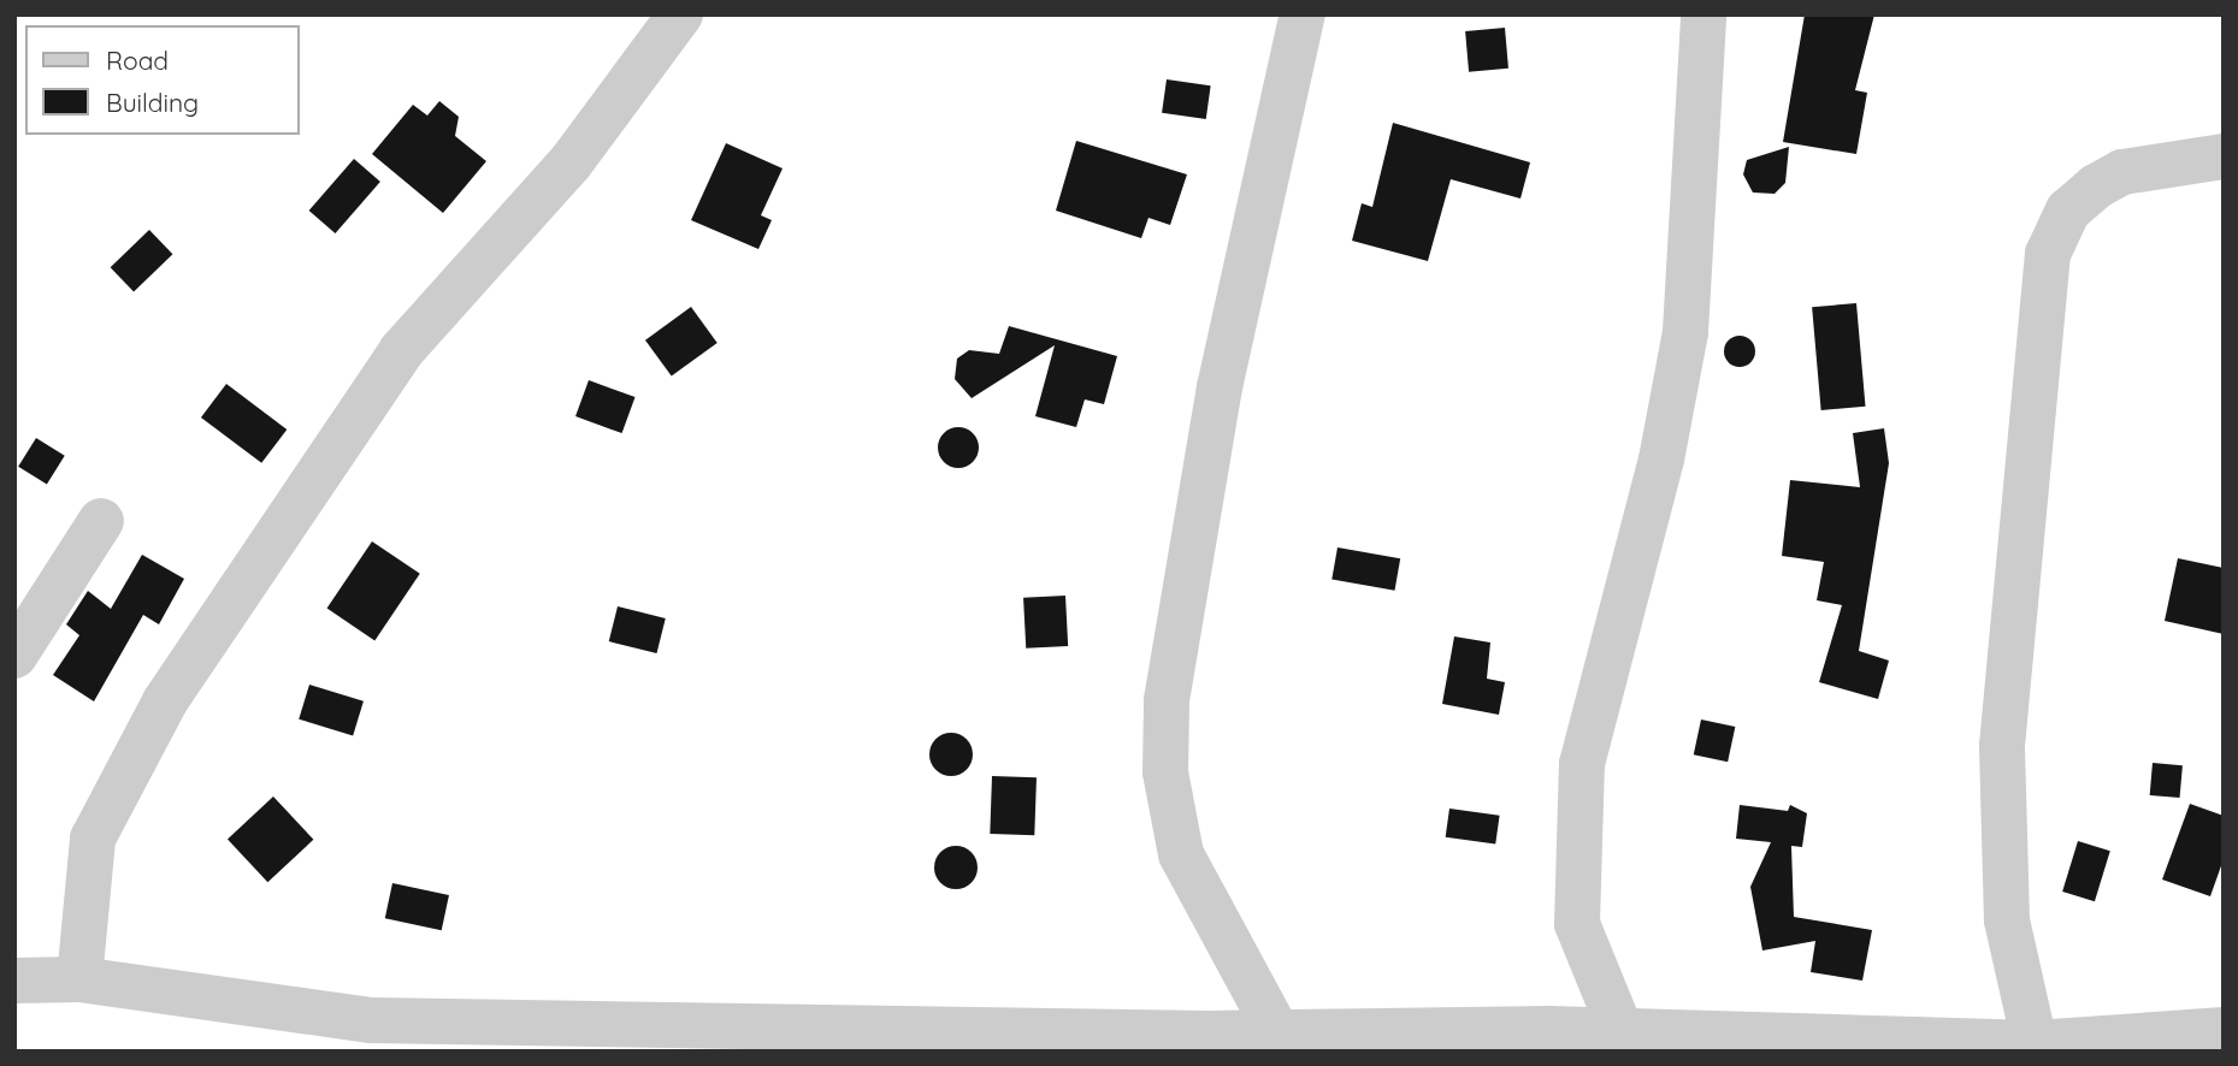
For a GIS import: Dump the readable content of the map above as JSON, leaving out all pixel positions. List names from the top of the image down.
{
  "legend": ["Road", "Building"]
}
